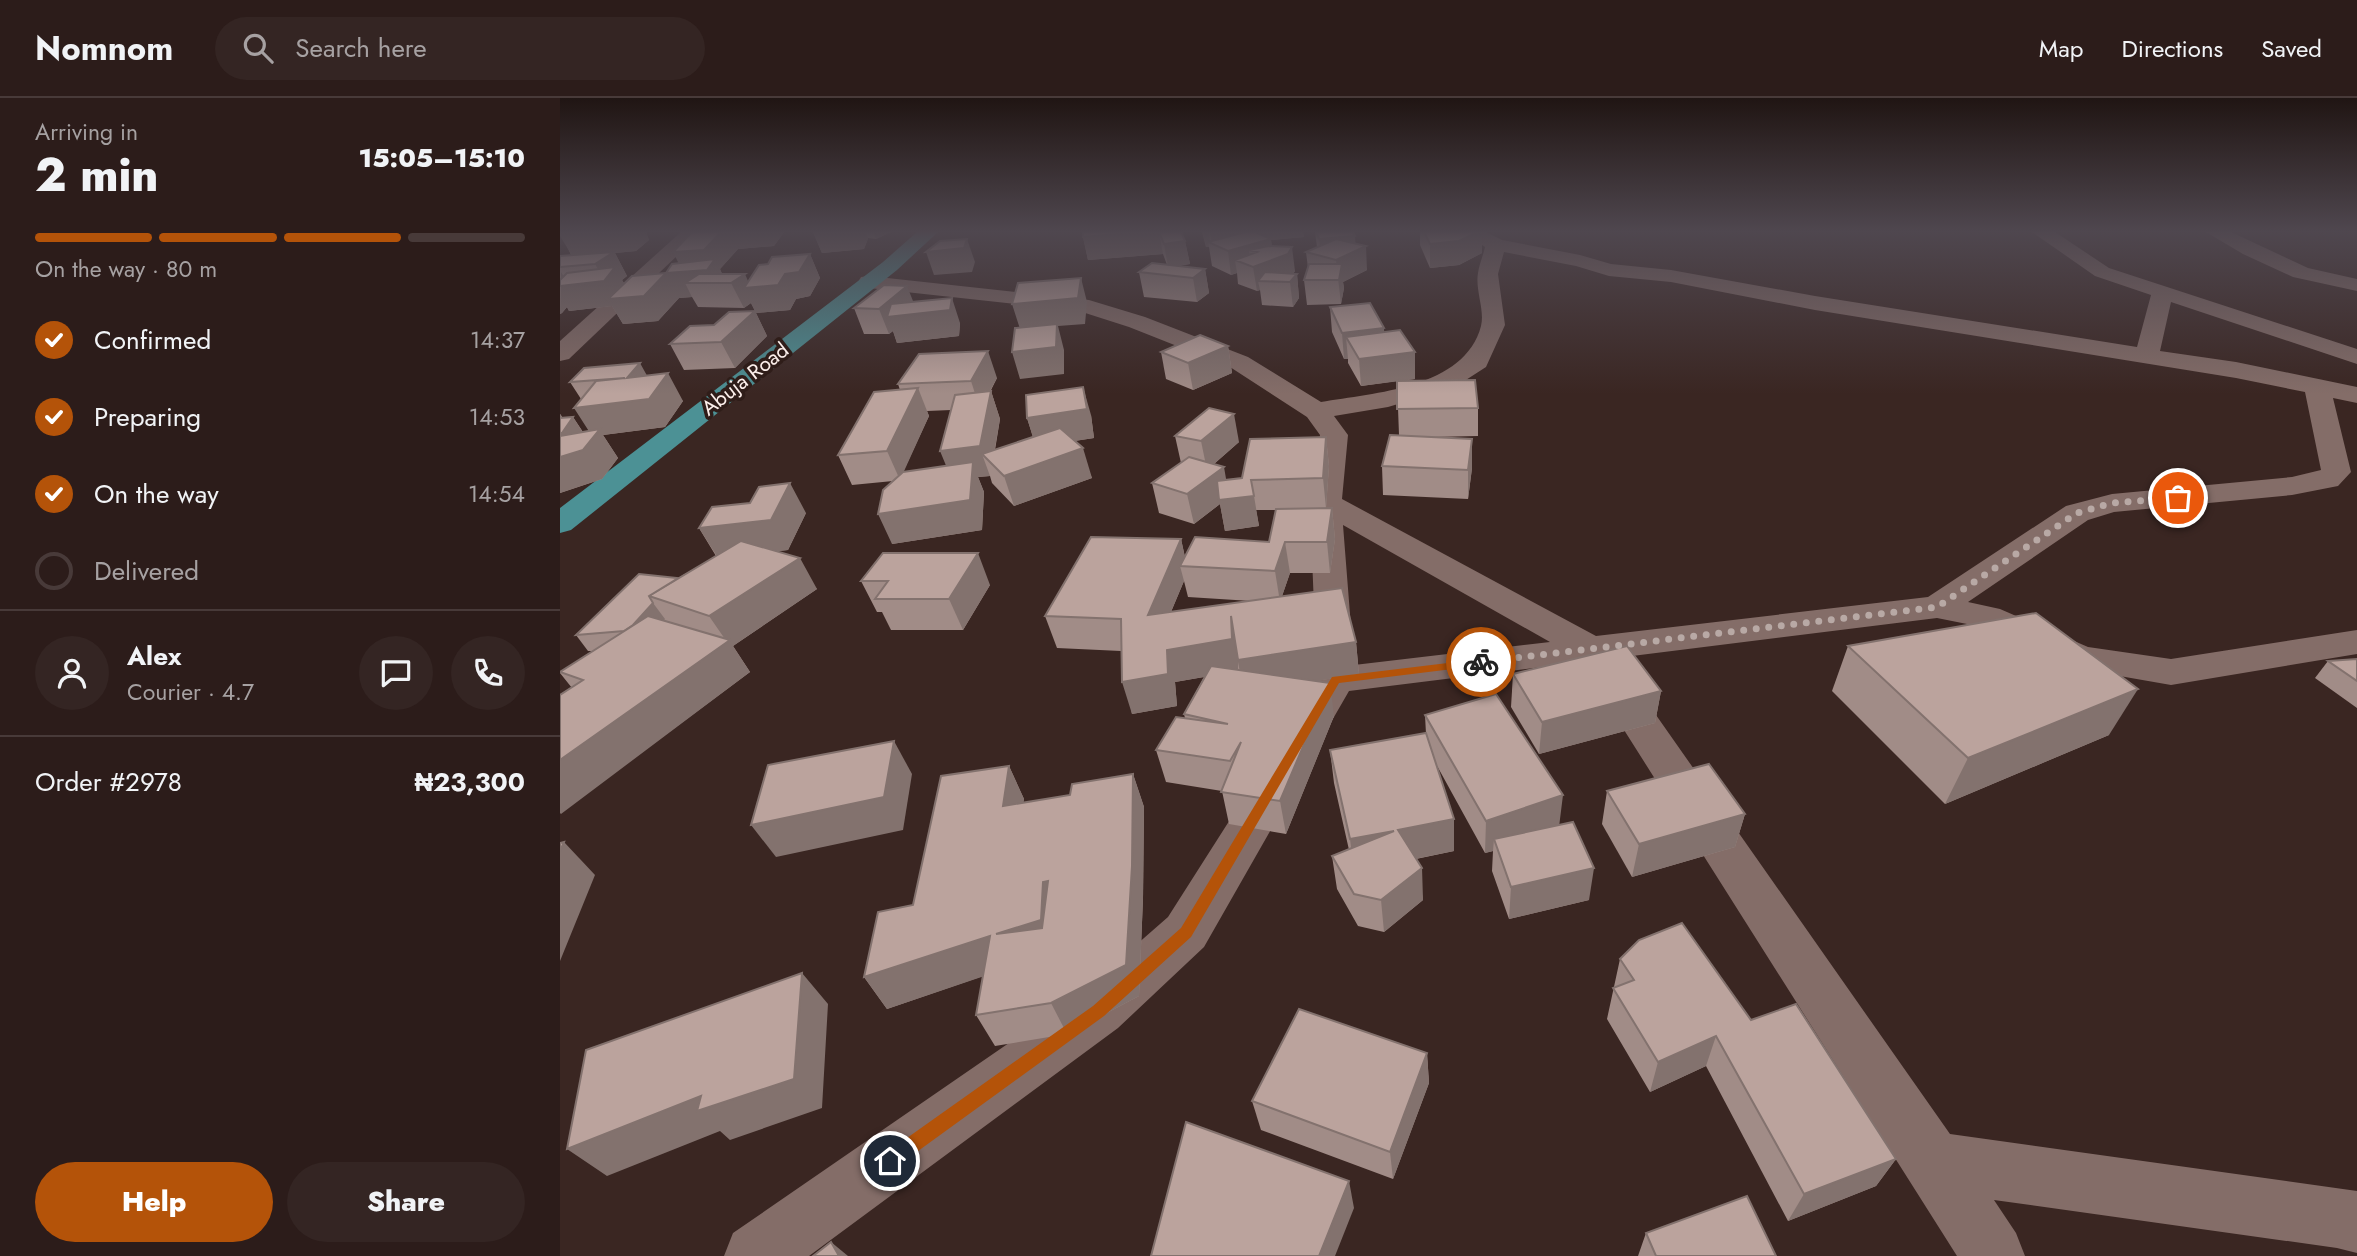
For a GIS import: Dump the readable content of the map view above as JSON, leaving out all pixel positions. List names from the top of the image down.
{
  "streets": {
    "main road": ["Abuja Road"]
  },
  "page": {
    "header": "Nomnom",
    "search": "Search here",
    "nav": ["Map", "Directions", "Saved"],
    "heading": ["2 min", "Arriving in", "15:05–15:10"],
    "panel": [
      "Alex",
      "Courier · 4.7",
      "Order #2978",
      "₦23,300"
    ],
    "bar": "On the way · 80 m",
    "list": [
      ["Confirmed", "14:37"],
      ["Preparing", "14:53"],
      ["On the way", "14:54"],
      "Delivered"
    ],
    "buttons": ["Help", "Share"]
  }
}
